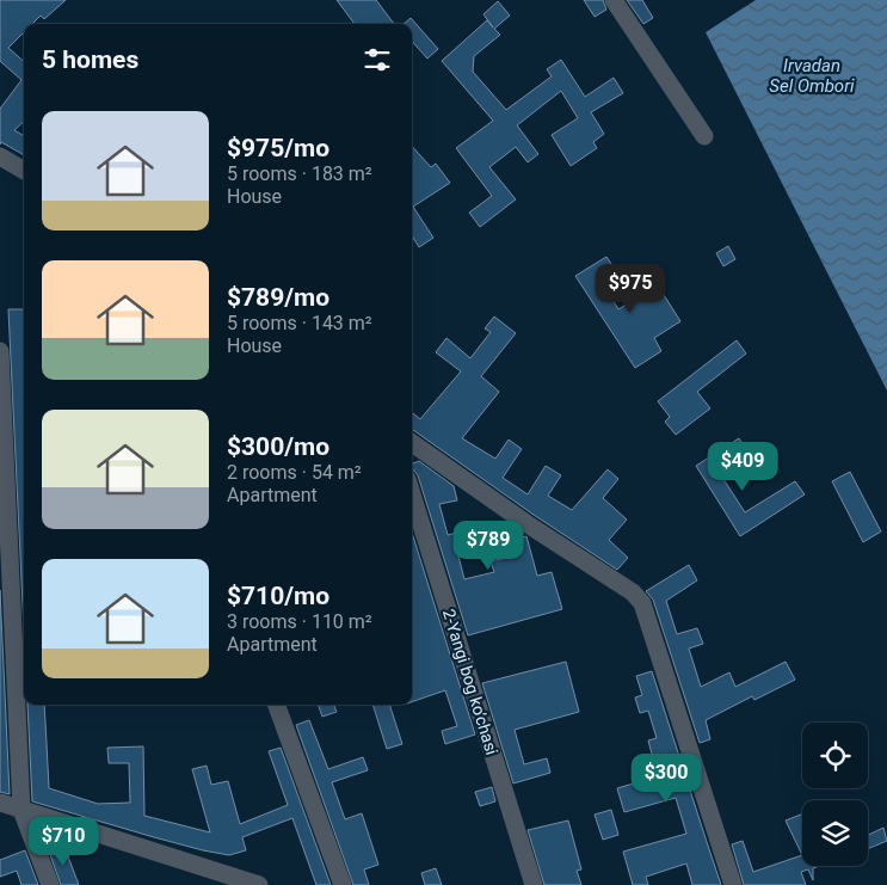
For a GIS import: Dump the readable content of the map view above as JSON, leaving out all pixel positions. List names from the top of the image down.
{
  "streets": {
    "street": ["2-Yangi bog koʼchasi"]
  },
  "water": ["Irvadan Sel Ombori"],
  "page": {
    "heading": "5 homes",
    "list": [
      {
        "name": "$975/mo",
        "note": "5 rooms · 183 m² · House"
      },
      {
        "name": "$789/mo",
        "note": "5 rooms · 143 m² · House"
      },
      {
        "name": "$300/mo",
        "note": "2 rooms · 54 m² · Apartment"
      },
      {
        "name": "$710/mo",
        "note": "3 rooms · 110 m² · Apartment"
      }
    ],
    "price": [
      "$975",
      "$409",
      "$789",
      "$300",
      "$710"
    ]
  }
}
